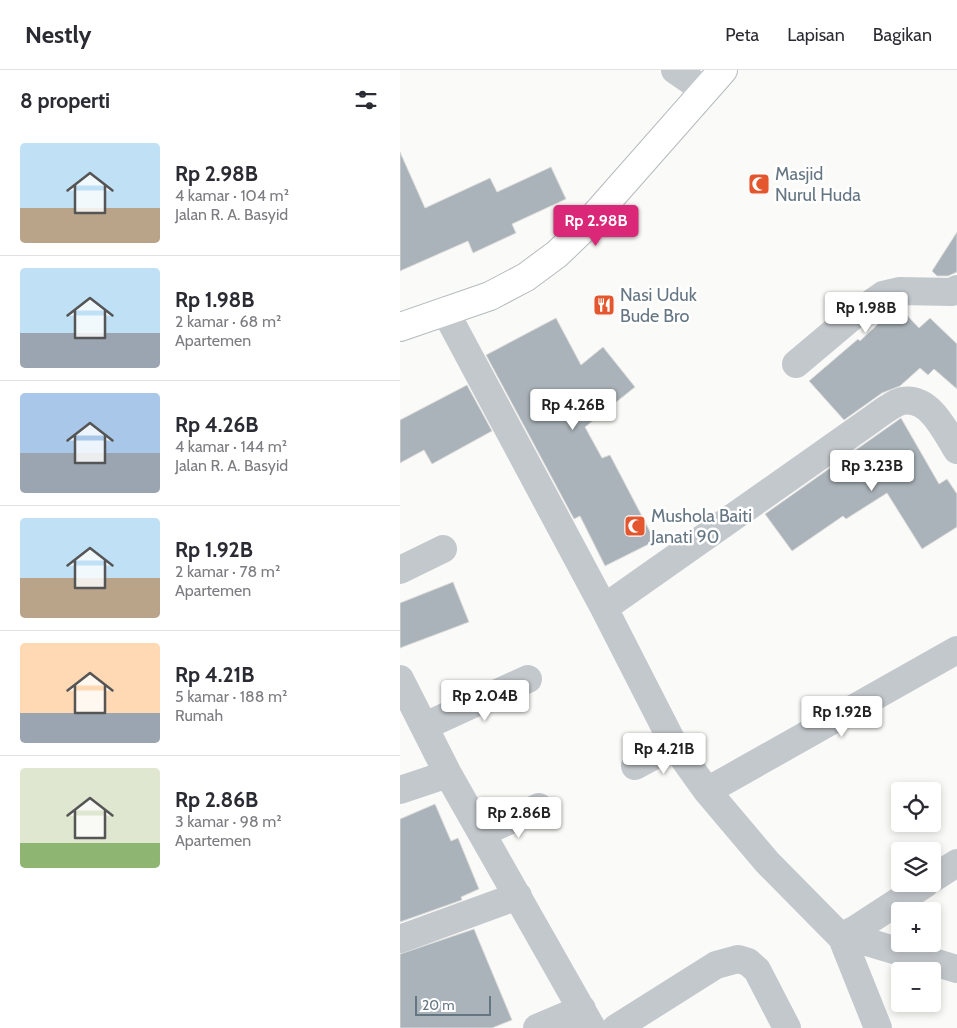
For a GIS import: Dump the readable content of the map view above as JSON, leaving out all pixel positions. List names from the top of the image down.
{
  "places": {
    "mosque": ["Masjid Nurul Huda", "Mushola Baiti Janati 90"],
    "restaurant": ["Nasi Uduk Bude Bro"]
  },
  "scale_bar": "20 m",
  "page": {
    "header": "Nestly",
    "nav": ["Peta", "Lapisan", "Bagikan"],
    "heading": "8 properti",
    "list": [
      {
        "name": "Rp 2.98B",
        "note": "4 kamar · 104 m² · Jalan R. A. Basyid"
      },
      {
        "name": "Rp 1.98B",
        "note": "2 kamar · 68 m² · Apartemen"
      },
      {
        "name": "Rp 4.26B",
        "note": "4 kamar · 144 m² · Jalan R. A. Basyid"
      },
      {
        "name": "Rp 1.92B",
        "note": "2 kamar · 78 m² · Apartemen"
      },
      {
        "name": "Rp 4.21B",
        "note": "5 kamar · 188 m² · Rumah"
      },
      {
        "name": "Rp 2.86B",
        "note": "3 kamar · 98 m² · Apartemen"
      }
    ],
    "price": [
      "Rp 2.98B",
      "Rp 1.98B",
      "Rp 4.26B",
      "Rp 3.23B",
      "Rp 2.04B",
      "Rp 1.92B",
      "Rp 4.21B",
      "Rp 2.86B"
    ],
    "map_buttons": ["+", "−"],
    "scale": "20 m"
  }
}
